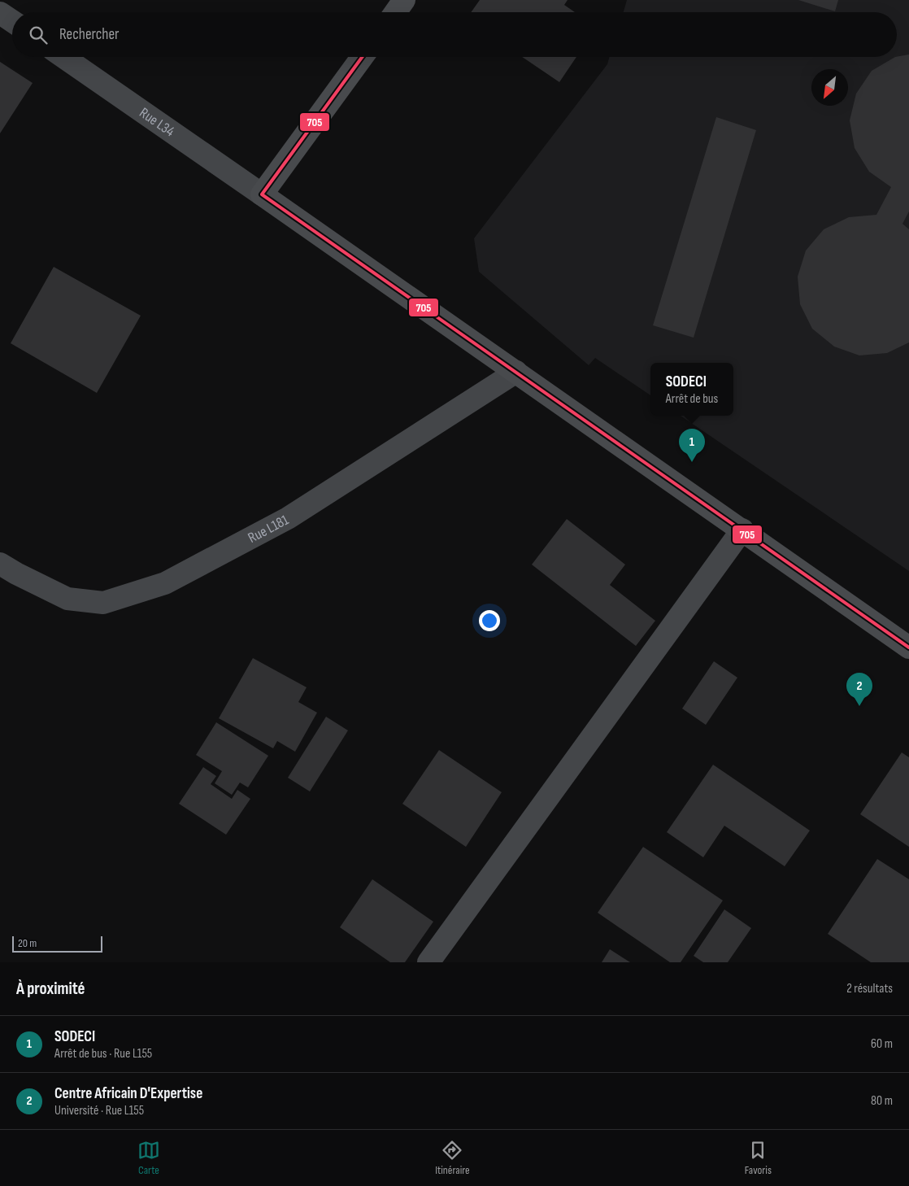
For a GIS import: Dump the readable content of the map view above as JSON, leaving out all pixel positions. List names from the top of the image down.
{
  "streets": {
    "street": ["Rue L34", "Rue L181"]
  },
  "lines": ["transit line 705"],
  "scale_bar": "20 m",
  "north": "bottom left",
  "page": {
    "search": "Rechercher",
    "popup": ["SODECI", "Arrêt de bus"],
    "pins": ["1", "2"],
    "scale": "20 m",
    "heading": ["À proximité", "2 résultats"],
    "list": [
      {
        "mark": "1",
        "name": "SODECI",
        "note": "Arrêt de bus · Rue L155",
        "value": "60 m"
      },
      {
        "mark": "2",
        "name": "Centre Africain D'Expertise",
        "note": "Université · Rue L155",
        "value": "80 m"
      }
    ],
    "nav": ["Carte", "Itinéraire", "Favoris"]
  }
}
